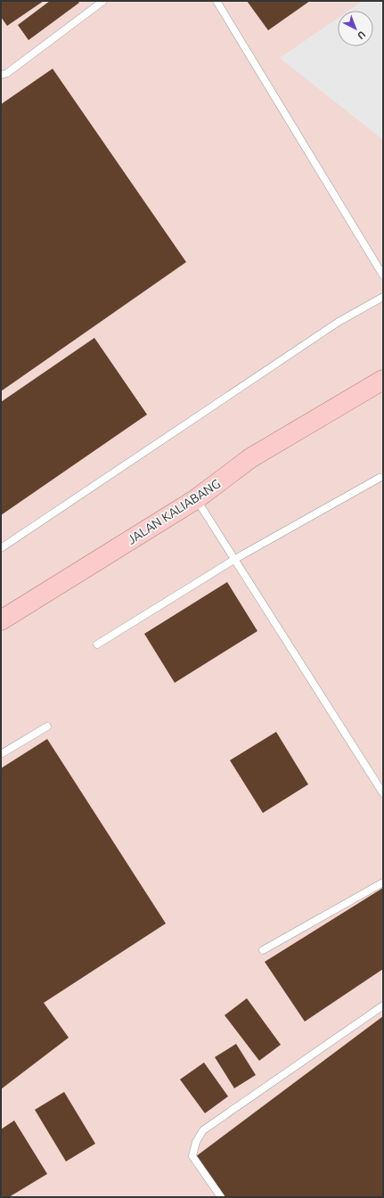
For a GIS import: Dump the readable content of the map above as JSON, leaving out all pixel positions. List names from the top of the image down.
{
  "streets": {
    "main road": ["JALAN KALIABANG"]
  },
  "north": "bottom right"
}
